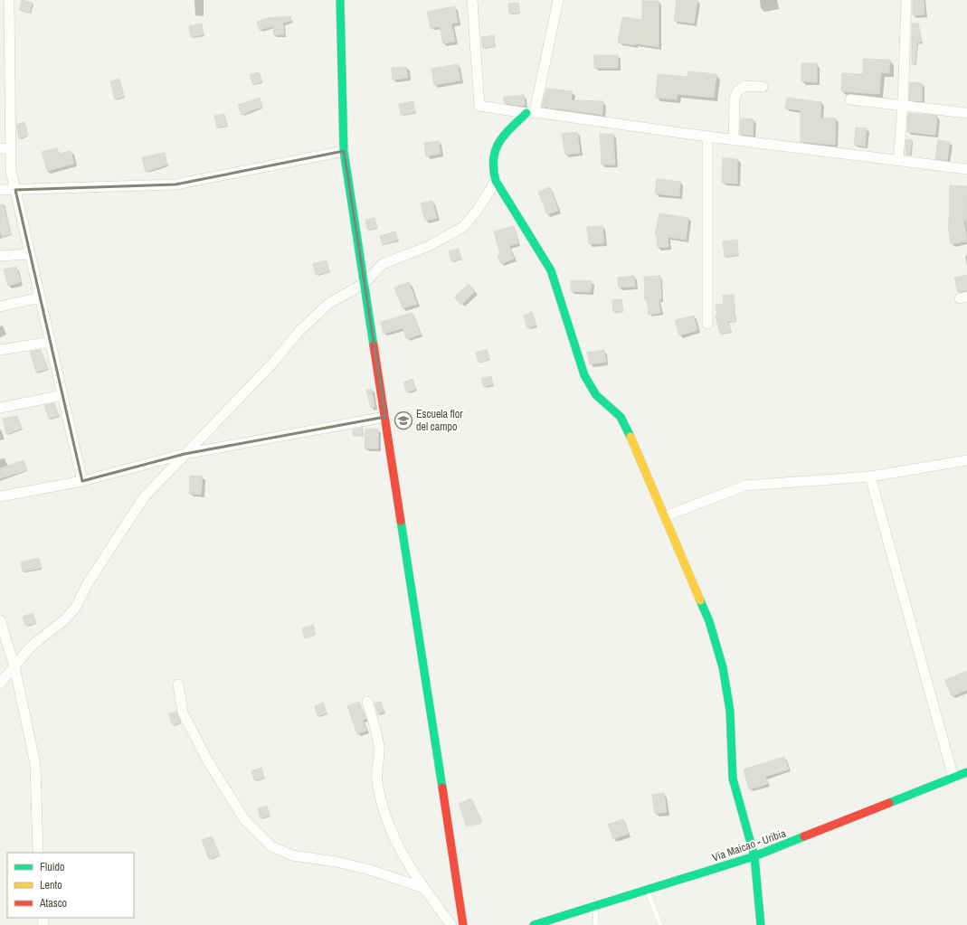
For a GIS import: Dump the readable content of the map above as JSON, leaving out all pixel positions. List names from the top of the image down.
{
  "streets": {
    "street": ["Vía Maicao - Uribia"]
  },
  "places": {
    "school or university": ["Escuela flor del campo"]
  },
  "legend": ["Fluido", "Lento", "Atasco"]
}
